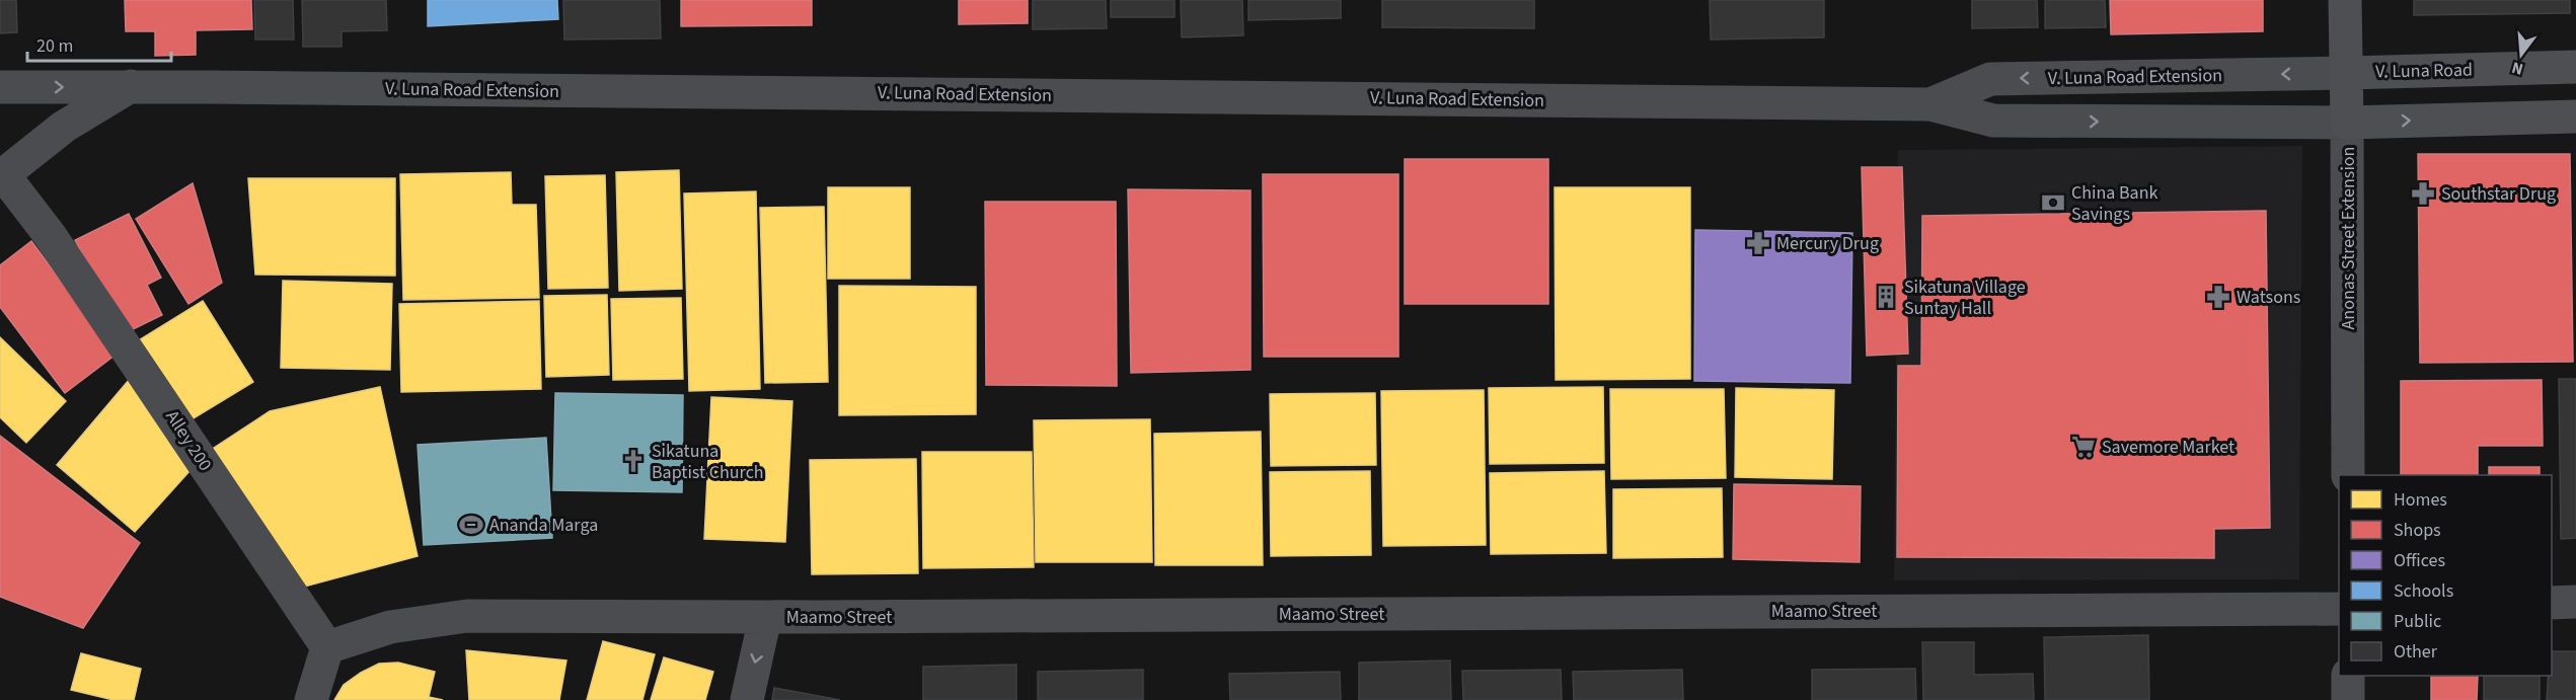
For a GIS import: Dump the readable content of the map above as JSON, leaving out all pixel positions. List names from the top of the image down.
{
  "streets": {
    "main road": ["V. Luna Road", "Anonas Street Extension"],
    "street": ["V. Luna Road Extension", "Alley 200", "Maamo Street"]
  },
  "crossings": [
    ["V. Luna Road", "V. Luna Road Extension"],
    ["V. Luna Road", "Anonas Street Extension"],
    ["V. Luna Road Extension", "Anonas Street Extension"],
    ["Alley 200", "Maamo Street"]
  ],
  "places": {
    "pharmacy": ["Southstar Drug", "Mercury Drug", "Watsons"],
    "bank": ["China Bank Savings"],
    "building": ["Sikatuna Village Suntay Hall"],
    "supermarket": ["Savemore Market"],
    "church": ["Sikatuna Baptist Church"],
    "sports": ["Ananda Marga"]
  },
  "legend": [
    "Homes",
    "Shops",
    "Offices",
    "Schools",
    "Public",
    "Other"
  ],
  "scale_bar": "20 m",
  "north": "bottom"
}
